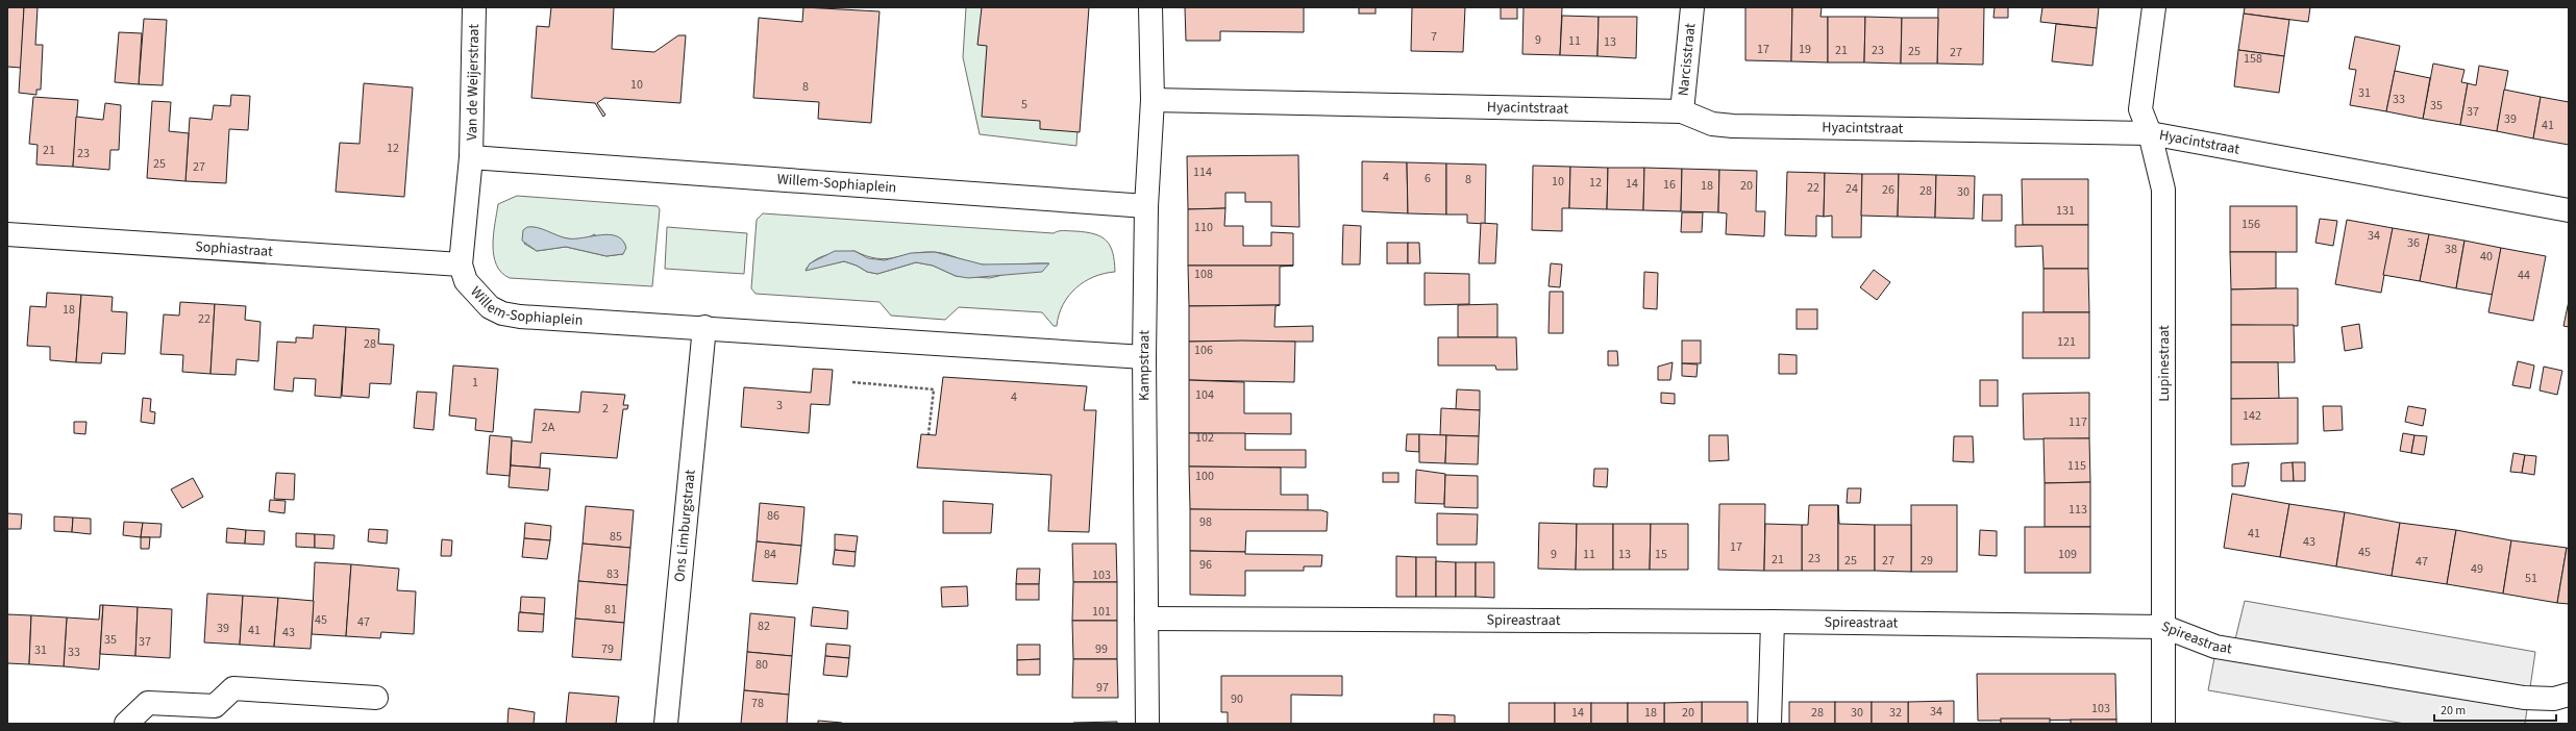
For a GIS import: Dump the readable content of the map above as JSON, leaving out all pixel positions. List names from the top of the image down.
{
  "streets": {
    "street": [
      "Narcisstraat",
      "Van de Weijerstraat",
      "Hyacintstraat",
      "Willem-Sophiaplein",
      "Sophiastraat",
      "Lupinestraat",
      "Kampstraat",
      "Ons Limburgstraat",
      "Spireastraat"
    ]
  },
  "crossings": [
    ["Narcisstraat", "Hyacintstraat"],
    ["Van de Weijerstraat", "Willem-Sophiaplein"],
    ["Hyacintstraat", "Lupinestraat"],
    ["Hyacintstraat", "Kampstraat"],
    ["Willem-Sophiaplein", "Sophiastraat"],
    ["Willem-Sophiaplein", "Kampstraat"],
    ["Willem-Sophiaplein", "Ons Limburgstraat"],
    ["Lupinestraat", "Spireastraat"],
    ["Kampstraat", "Spireastraat"]
  ],
  "house_numbers": [
    "7",
    "9",
    "11",
    "13",
    "17",
    "19",
    "21",
    "23",
    "25",
    "27",
    "158",
    "10",
    "8",
    "31",
    "33",
    "5",
    "35",
    "37",
    "39",
    "41",
    "12",
    "21",
    "23",
    "25",
    "27",
    "114",
    "4",
    "6",
    "8",
    "10",
    "12",
    "14",
    "16",
    "18",
    "20",
    "22",
    "24",
    "26",
    "28",
    "30",
    "131",
    "156",
    "110",
    "34",
    "36",
    "38",
    "40",
    "108",
    "44",
    "18",
    "22",
    "121",
    "28",
    "106",
    "1",
    "104",
    "4",
    "3",
    "2",
    "142",
    "117",
    "2A",
    "102",
    "115",
    "100",
    "113",
    "86",
    "98",
    "41",
    "85",
    "43",
    "17",
    "45",
    "84",
    "9",
    "11",
    "13",
    "15",
    "109",
    "23",
    "21",
    "25",
    "27",
    "29",
    "47",
    "96",
    "49",
    "83",
    "103",
    "51",
    "81",
    "101",
    "45",
    "47",
    "82",
    "39",
    "41",
    "43",
    "35",
    "37",
    "79",
    "99",
    "31",
    "33",
    "80",
    "97",
    "90",
    "78",
    "103",
    "34",
    "14",
    "18",
    "20",
    "28",
    "30",
    "32"
  ],
  "scale_bar": "20 m"
}
